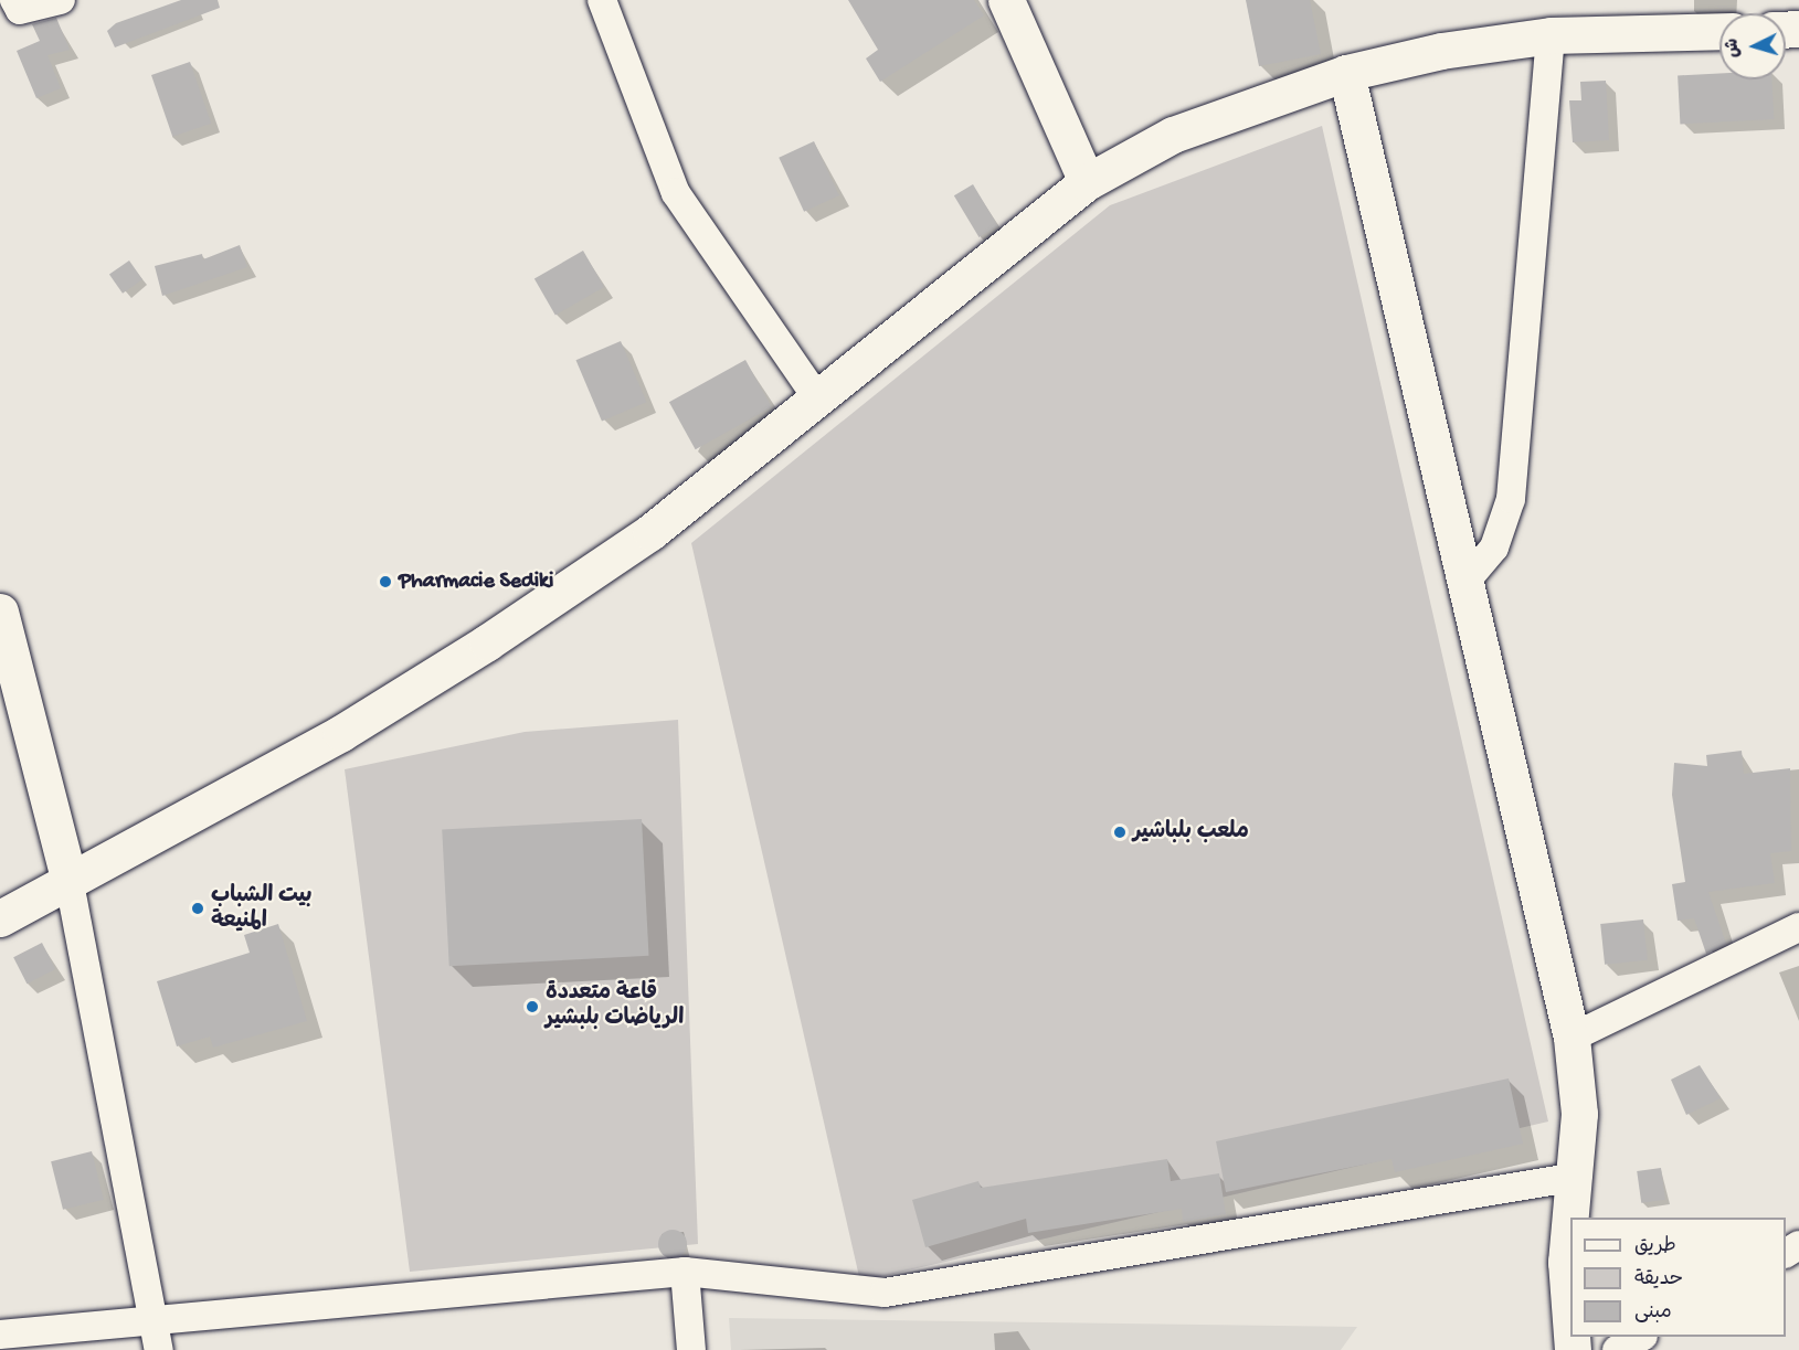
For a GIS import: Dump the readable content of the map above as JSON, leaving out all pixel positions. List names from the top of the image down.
{
  "places": [
    "Pharmacie Sediki",
    "ملعب بلباشير",
    "بيت الشباب المنيعة",
    "قاعة متعددة الرياضات بلبشير"
  ],
  "legend": ["طريق", "حديقة", "مبنى"],
  "north": "left"
}
